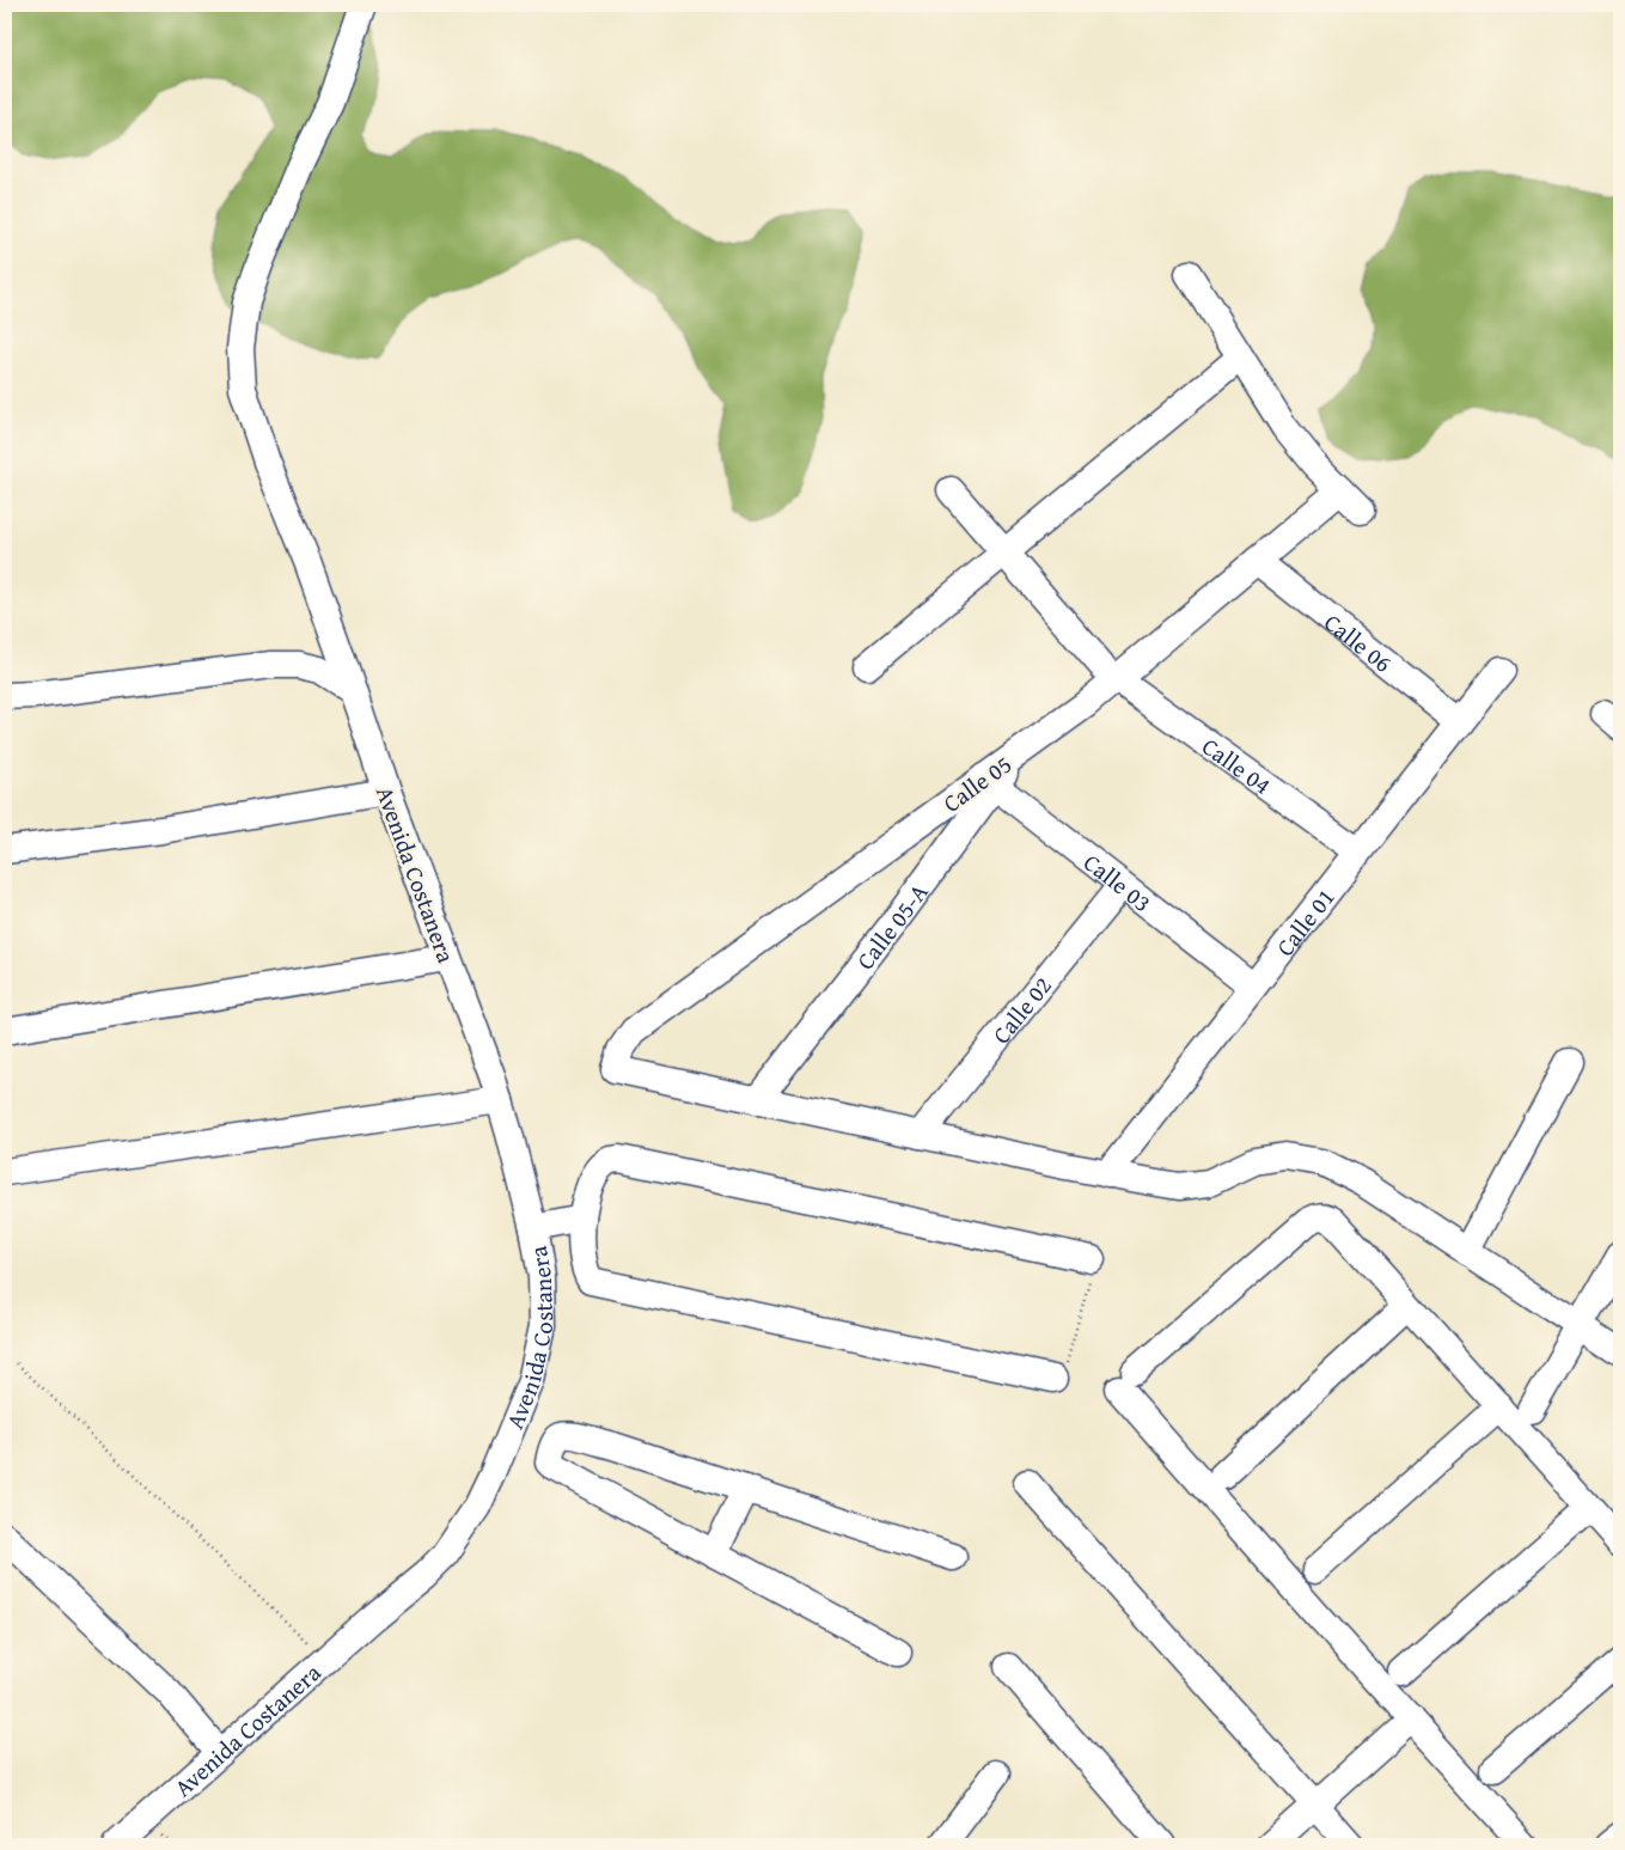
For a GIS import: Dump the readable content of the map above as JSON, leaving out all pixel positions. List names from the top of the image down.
{
  "streets": {
    "street": [
      "Calle 06",
      "Calle 04",
      "Calle 05",
      "Avenida Costanera",
      "Calle 03",
      "Calle 01",
      "Calle 05-A",
      "Calle 02"
    ]
  },
  "crossings": [
    ["Calle 06", "Calle 05"],
    ["Calle 06", "Calle 01"],
    ["Calle 04", "Calle 05"],
    ["Calle 04", "Calle 01"],
    ["Calle 05", "Calle 03"],
    ["Calle 05", "Calle 05-A"],
    ["Calle 03", "Calle 01"],
    ["Calle 03", "Calle 05-A"],
    ["Calle 03", "Calle 02"]
  ]
}
